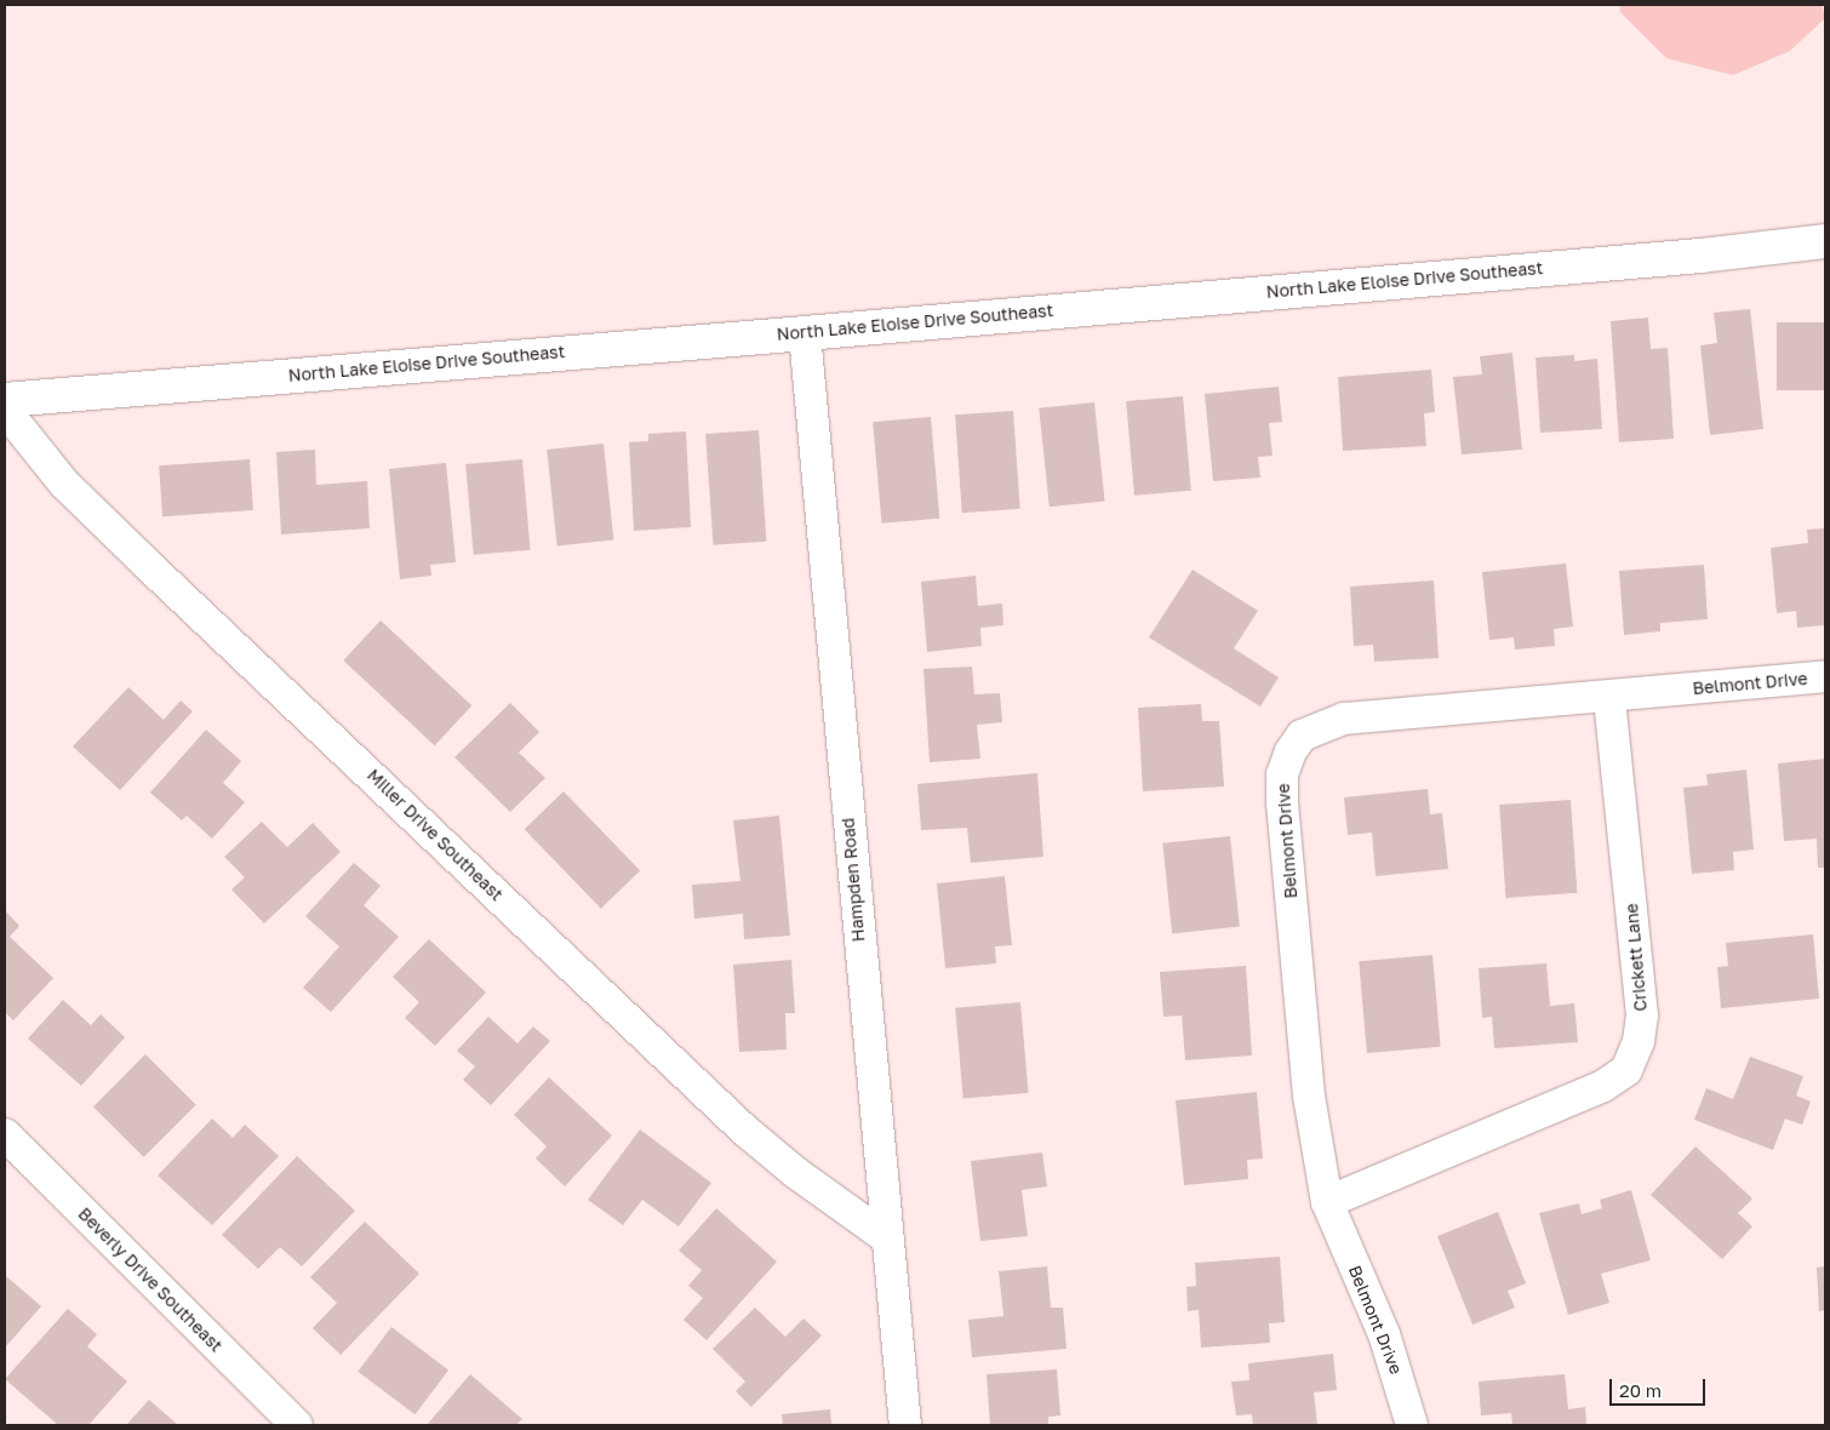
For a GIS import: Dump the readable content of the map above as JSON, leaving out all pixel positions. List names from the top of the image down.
{
  "streets": {
    "street": [
      "North Lake Eloise Drive Southeast",
      "Belmont Drive",
      "Miller Drive Southeast",
      "Hampden Road",
      "Crickett Lane",
      "Beverly Drive Southeast"
    ]
  },
  "crossings": [
    ["North Lake Eloise Drive Southeast", "Hampden Road"],
    ["Belmont Drive", "Crickett Lane"],
    ["Miller Drive Southeast", "Hampden Road"]
  ],
  "scale_bar": "20 m"
}
